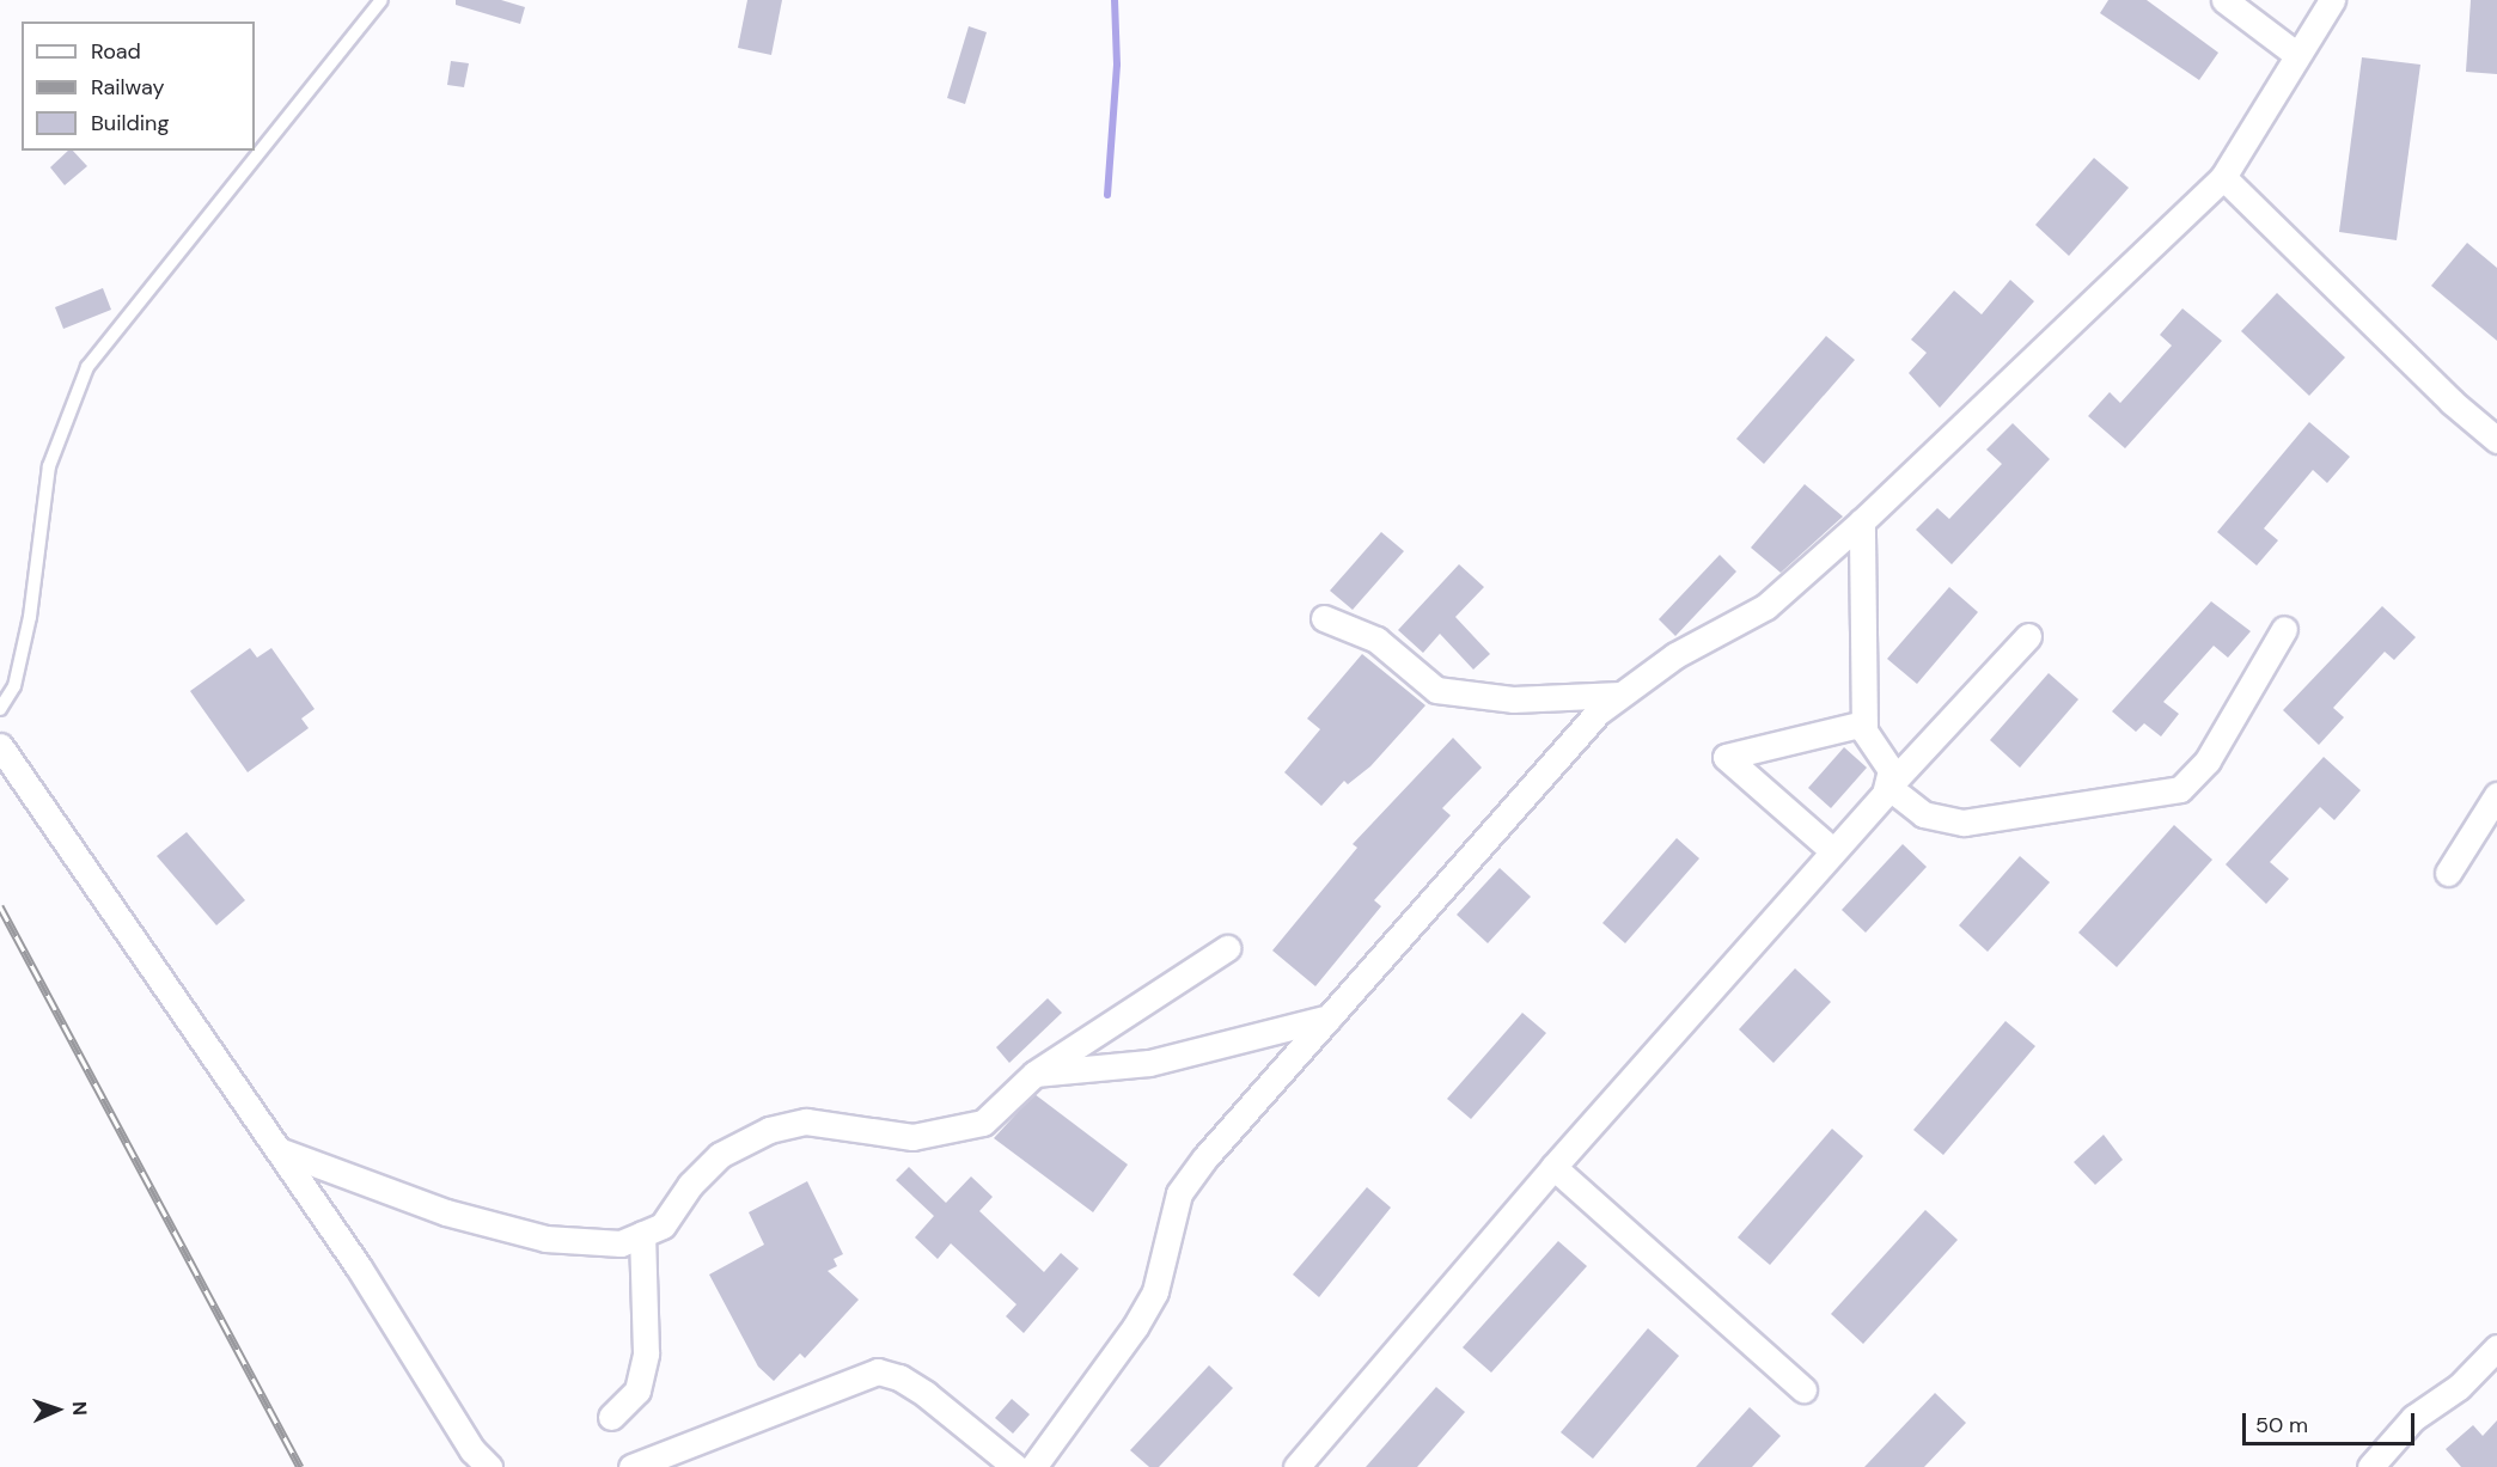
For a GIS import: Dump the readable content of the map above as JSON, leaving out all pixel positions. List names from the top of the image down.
{
  "legend": ["Road", "Railway", "Building"],
  "scale_bar": "50 m",
  "north": "right"
}
